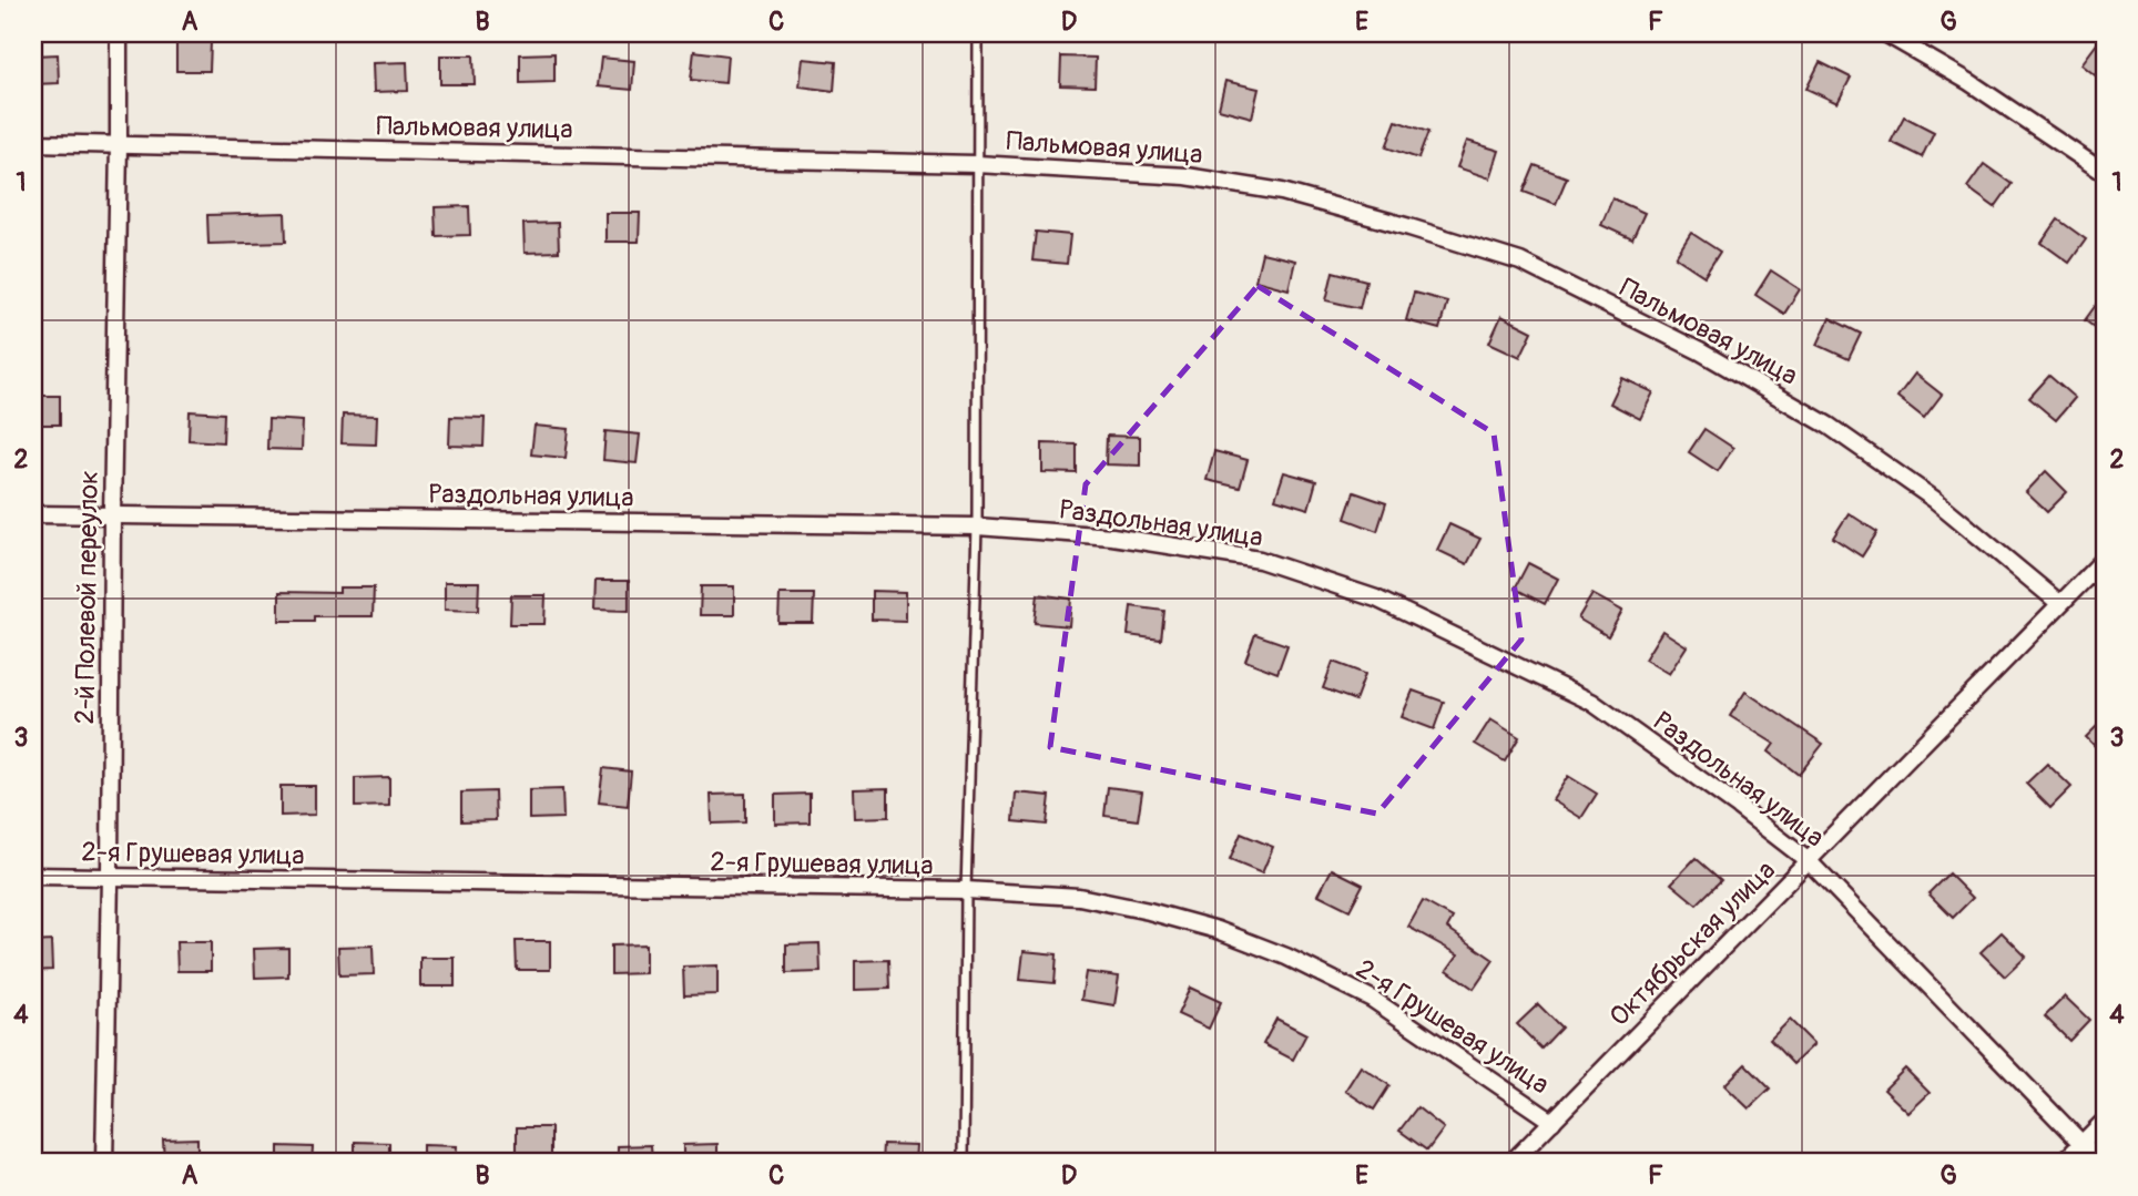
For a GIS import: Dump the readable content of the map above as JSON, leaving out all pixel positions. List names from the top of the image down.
{
  "streets": {
    "street": [
      "Пальмовая улица",
      "Раздольная улица",
      "2-й Полевой переулок",
      "2-я Грушевая улица",
      "Октябрьская улица"
    ]
  },
  "crossings": [
    ["Пальмовая улица", "2-й Полевой переулок"],
    ["Пальмовая улица", "Октябрьская улица"],
    ["Раздольная улица", "2-й Полевой переулок"],
    ["Раздольная улица", "Октябрьская улица"],
    ["2-й Полевой переулок", "2-я Грушевая улица"],
    ["2-я Грушевая улица", "Октябрьская улица"]
  ],
  "grid": {
    "columns": [
      "A",
      "B",
      "C",
      "D",
      "E",
      "F",
      "G"
    ],
    "rows": [
      "1",
      "2",
      "3",
      "4"
    ]
  }
}
